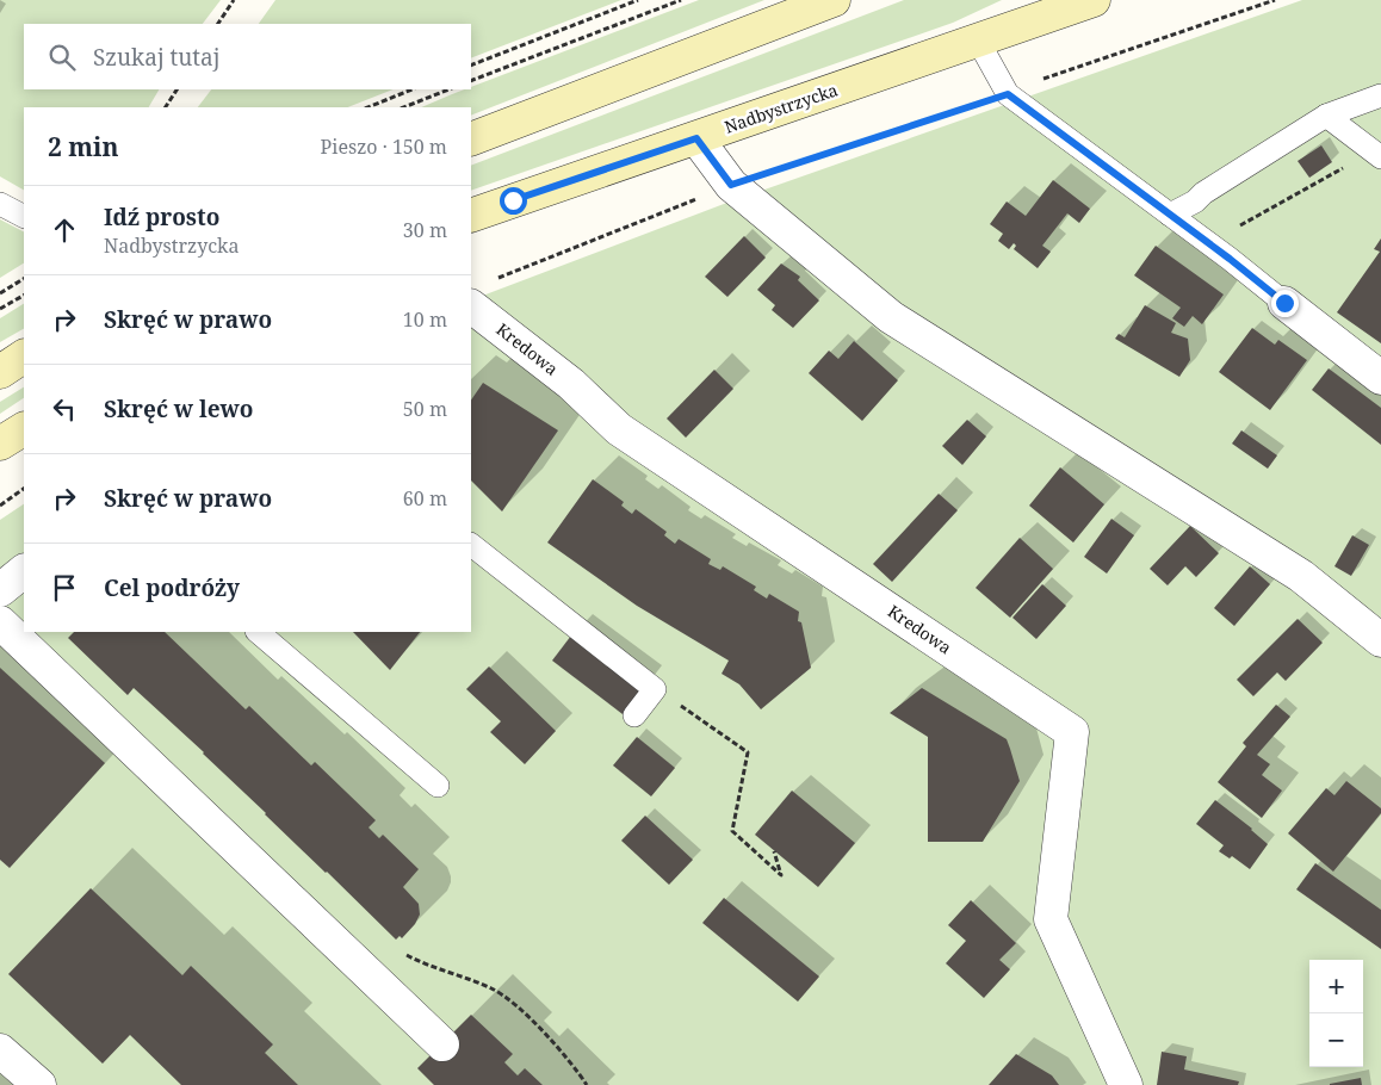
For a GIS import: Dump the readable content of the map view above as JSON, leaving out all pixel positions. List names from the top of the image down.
{
  "streets": {
    "street": ["Nadbystrzycka", "Kredowa"]
  },
  "page": {
    "search": "Szukaj tutaj",
    "heading": ["2 min", "Pieszo · 150 m"],
    "list": [
      ["Idź prosto", "Nadbystrzycka", "30 m"],
      ["Skręć w prawo", "10 m"],
      ["Skręć w lewo", "50 m"],
      ["Skręć w prawo", "60 m"],
      "Cel podróży"
    ],
    "map_buttons": ["+", "−"]
  }
}
